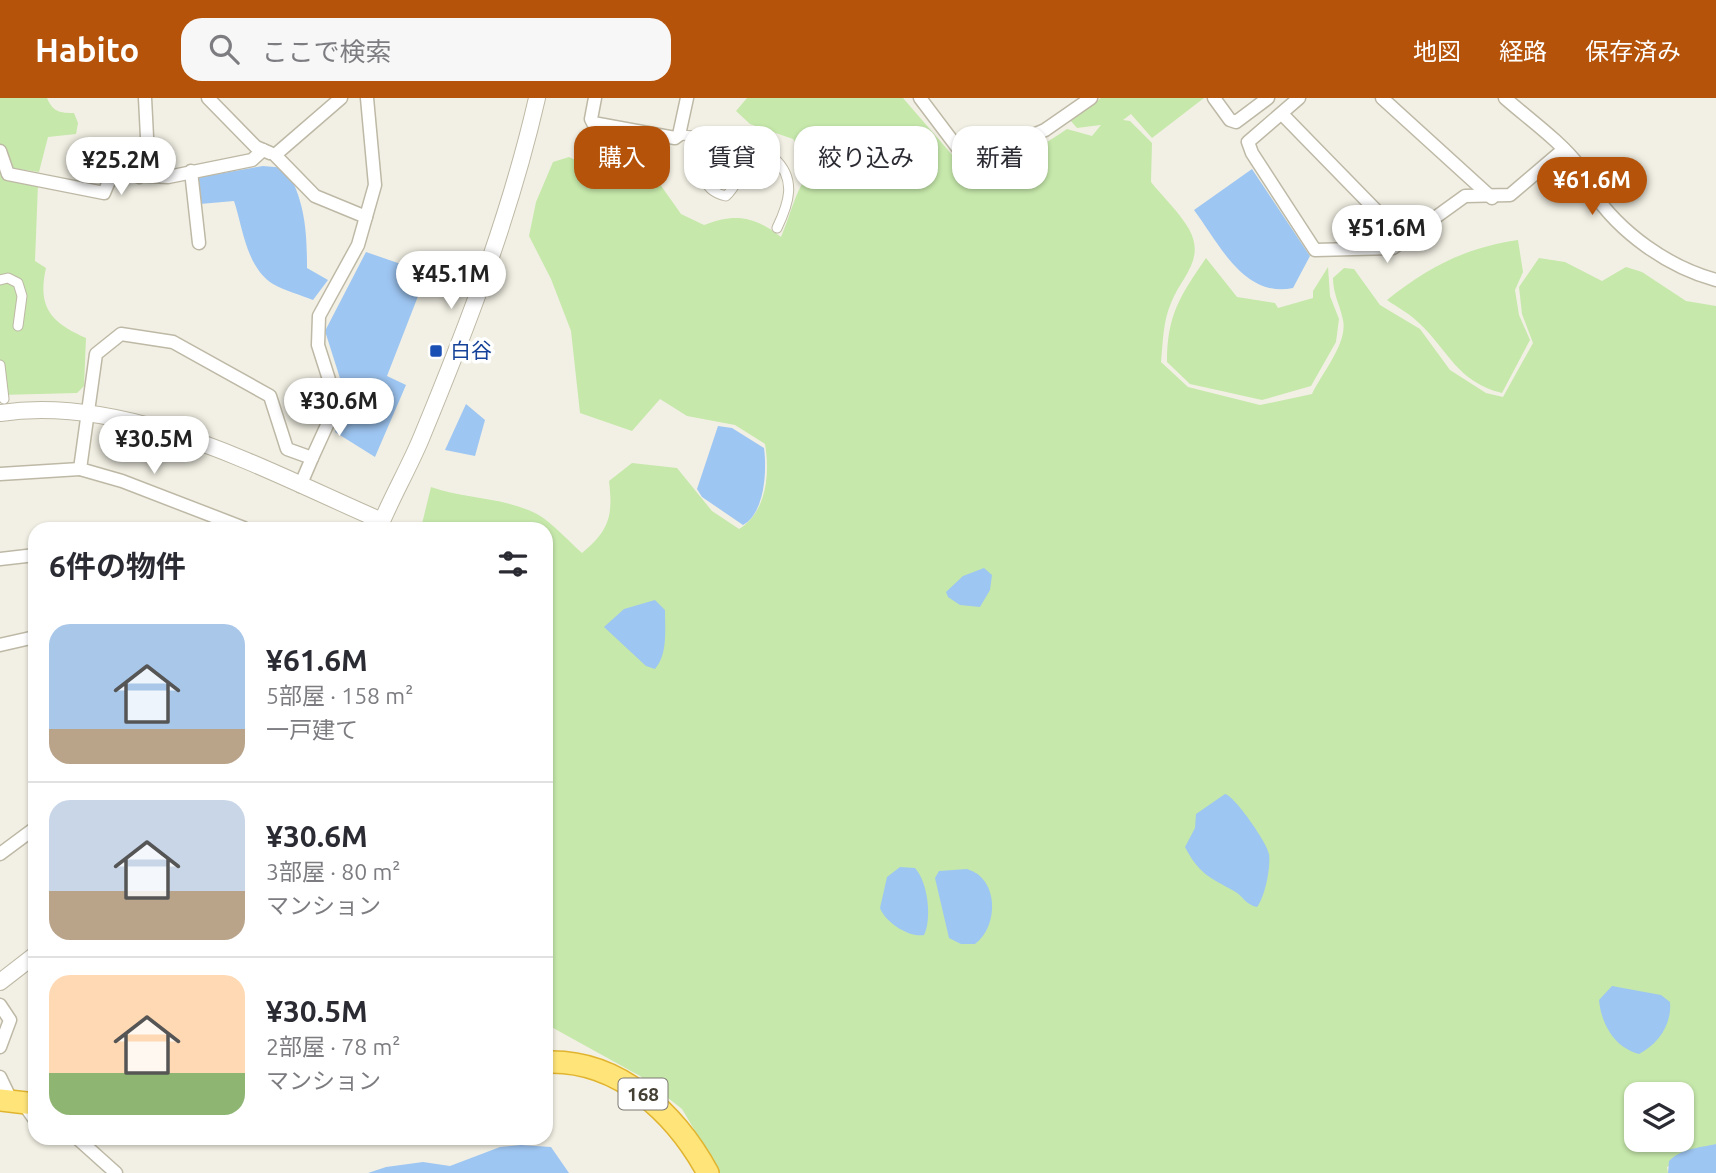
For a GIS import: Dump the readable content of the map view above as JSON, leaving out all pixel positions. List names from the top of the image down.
{
  "streets": {
    "highway": ["168"]
  },
  "places": {
    "transit": ["白谷"]
  },
  "page": {
    "header": "Habito",
    "search": "ここで検索",
    "nav": ["地図", "経路", "保存済み"],
    "chip": [
      "購入",
      "賃貸",
      "絞り込み",
      "新着"
    ],
    "price": [
      "¥25.2M",
      "¥61.6M",
      "¥51.6M",
      "¥45.1M",
      "¥30.6M",
      "¥30.5M"
    ],
    "heading": "6件の物件",
    "list": [
      {
        "name": "¥61.6M",
        "note": "5部屋 · 158 m² · 一戸建て"
      },
      {
        "name": "¥30.6M",
        "note": "3部屋 · 80 m² · マンション"
      },
      {
        "name": "¥30.5M",
        "note": "2部屋 · 78 m² · マンション"
      }
    ]
  }
}
